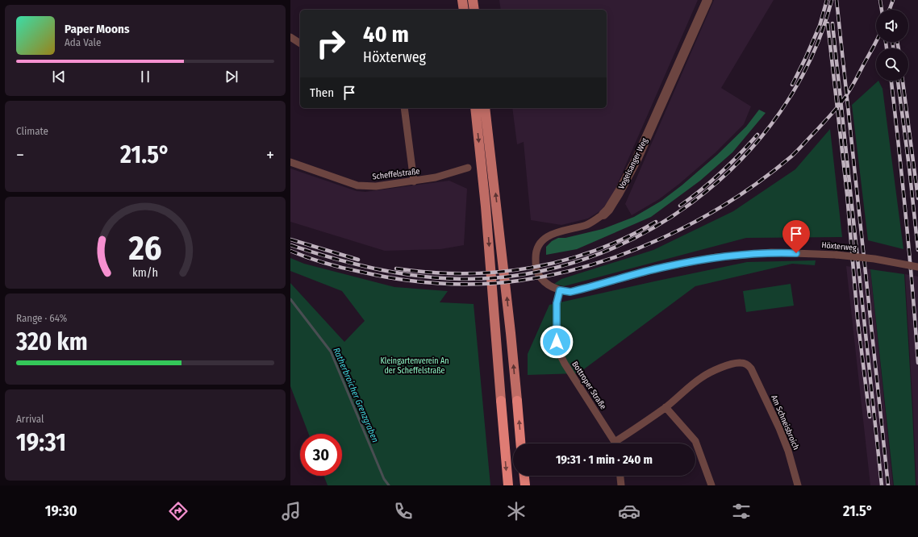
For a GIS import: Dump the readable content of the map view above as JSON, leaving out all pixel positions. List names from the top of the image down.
{
  "streets": {
    "street": [
      "Vogelsanger Weg",
      "Scheffelstraße",
      "Höxterweg",
      "Bottroper Straße",
      "Am Schneisbroich"
    ]
  },
  "crossings": [
    ["Vogelsanger Weg", "Höxterweg"],
    ["Höxterweg", "Bottroper Straße"]
  ],
  "water": ["Ratherbroicher Grenzgraben"],
  "parks": ["Kleingartenverein An der Scheffelstraße"],
  "page": {
    "turn": ["40 m", "Höxterweg"],
    "song": ["Paper Moons", "Ada Vale"],
    "then": "Then",
    "tile": [
      "Climate",
      ["Range · 64%", "320 km"],
      ["Arrival", "19:31"]
    ],
    "heat": ["−", "21.5°", "+"],
    "limit": "30",
    "trip": "19:31 · 1 min · 240 m",
    "tabs": ["19:30", "21.5°"],
    "gauge": ["26", "km/h"]
  }
}
